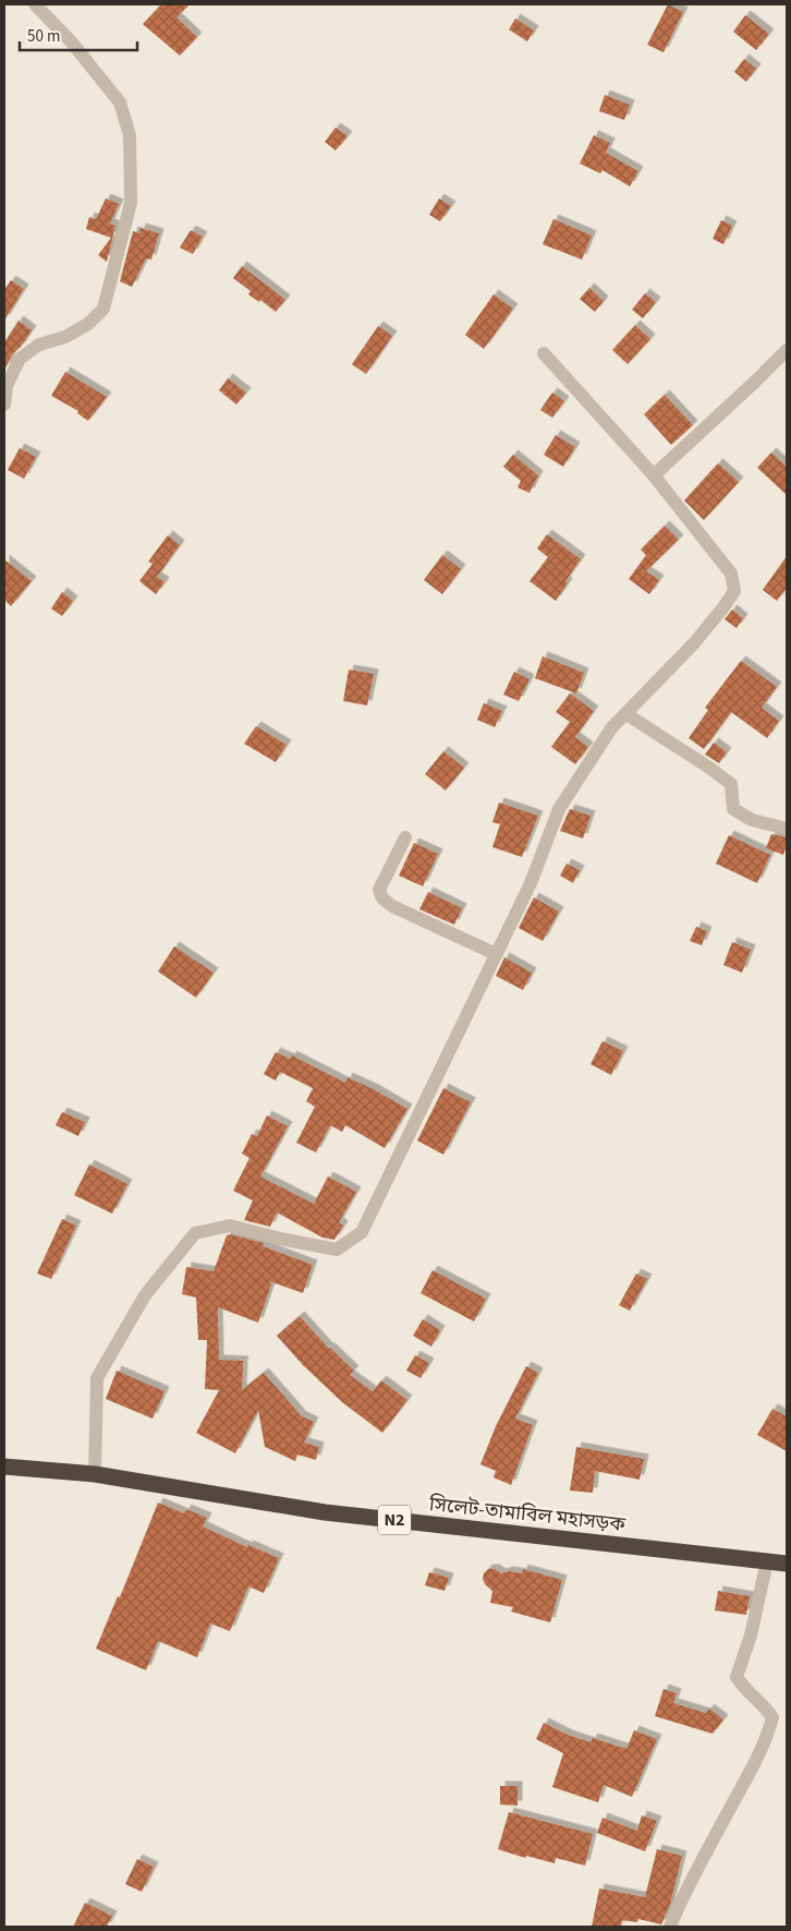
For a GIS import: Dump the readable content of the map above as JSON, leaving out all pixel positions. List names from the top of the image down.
{
  "streets": {
    "highway": ["সিলেট-তামাবিল মহাসড়ক", "N2"]
  },
  "scale_bar": "50 m"
}
